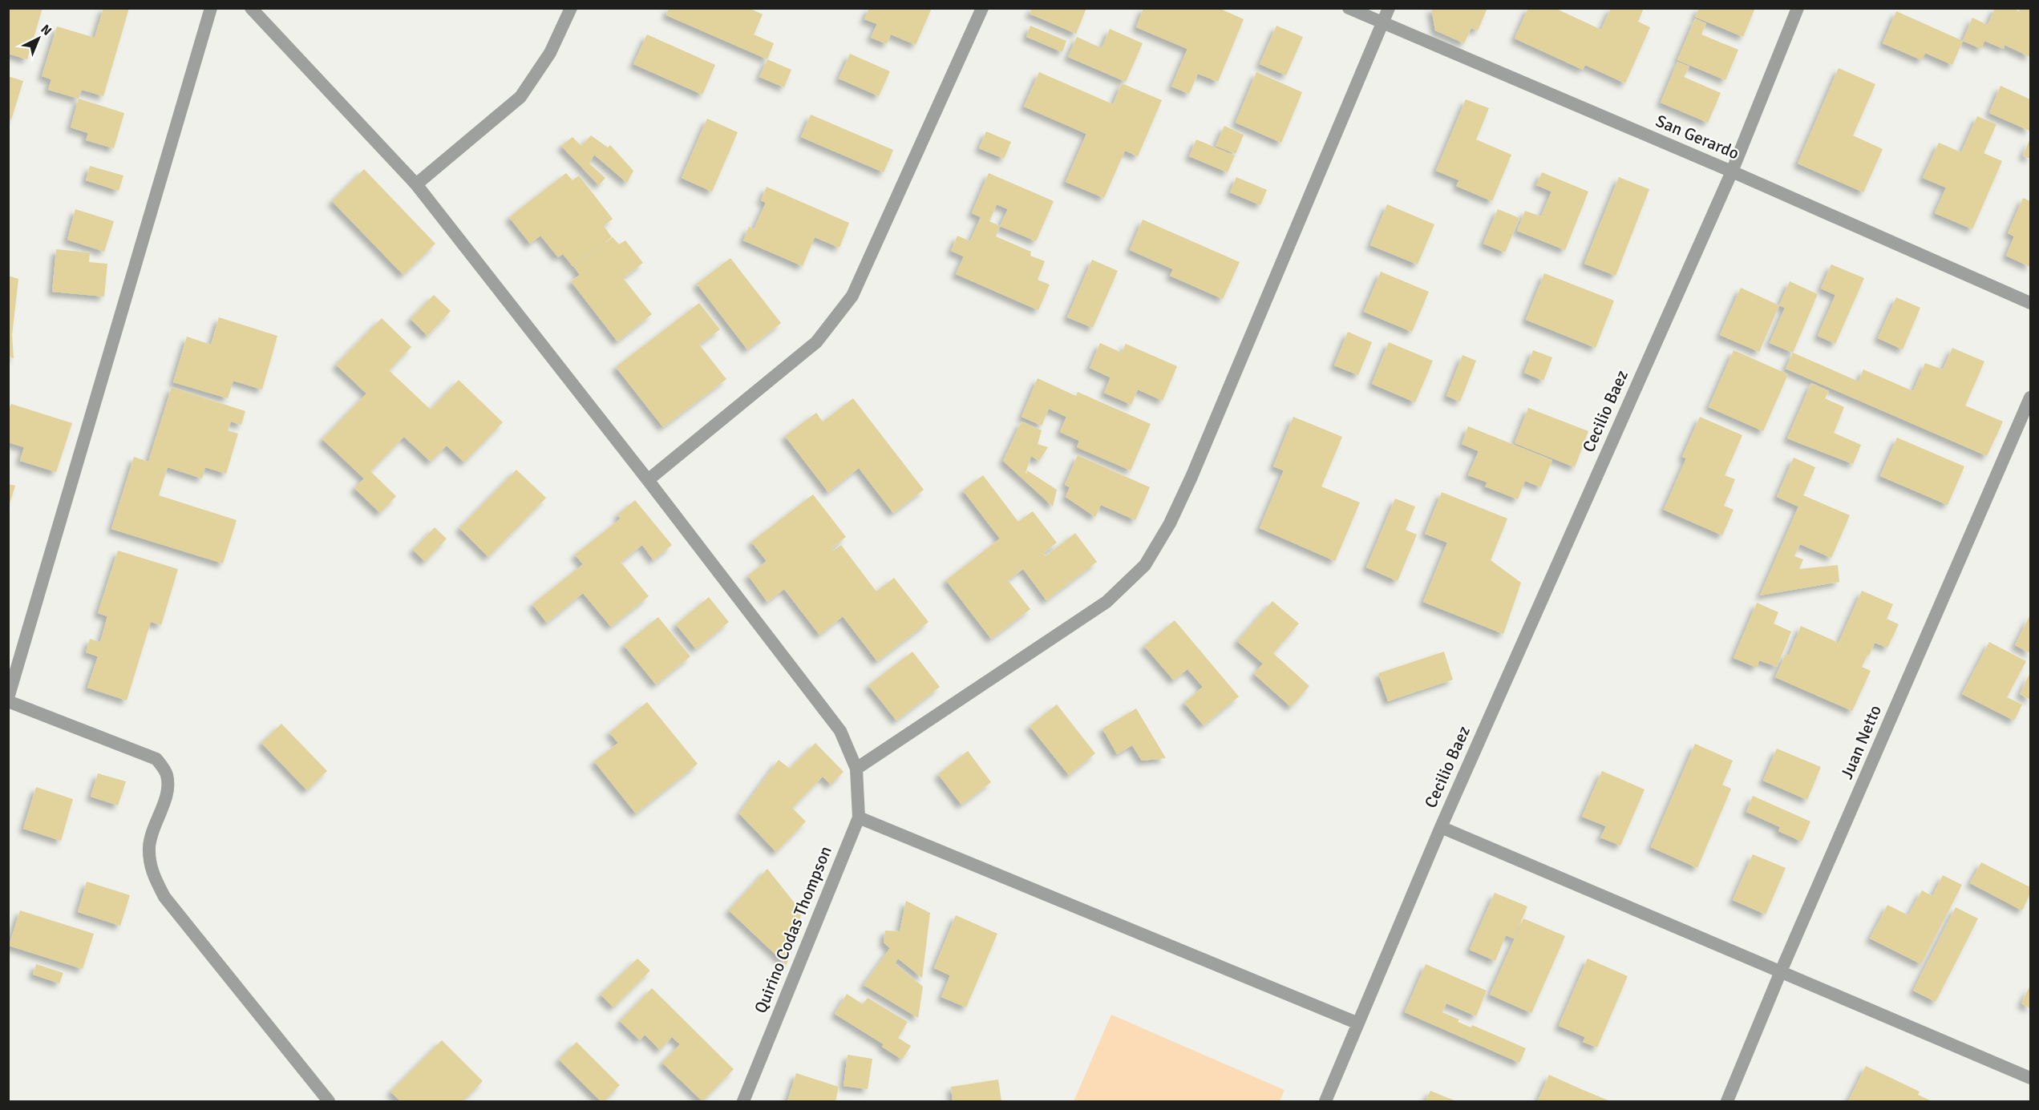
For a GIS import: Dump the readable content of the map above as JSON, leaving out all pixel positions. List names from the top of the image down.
{
  "streets": {
    "street": [
      "San Gerardo",
      "Cecilio Baez",
      "Juan Netto",
      "Quirino Codas Thompson"
    ]
  },
  "crossings": [
    ["San Gerardo", "Cecilio Baez"]
  ],
  "north": "top right"
}
